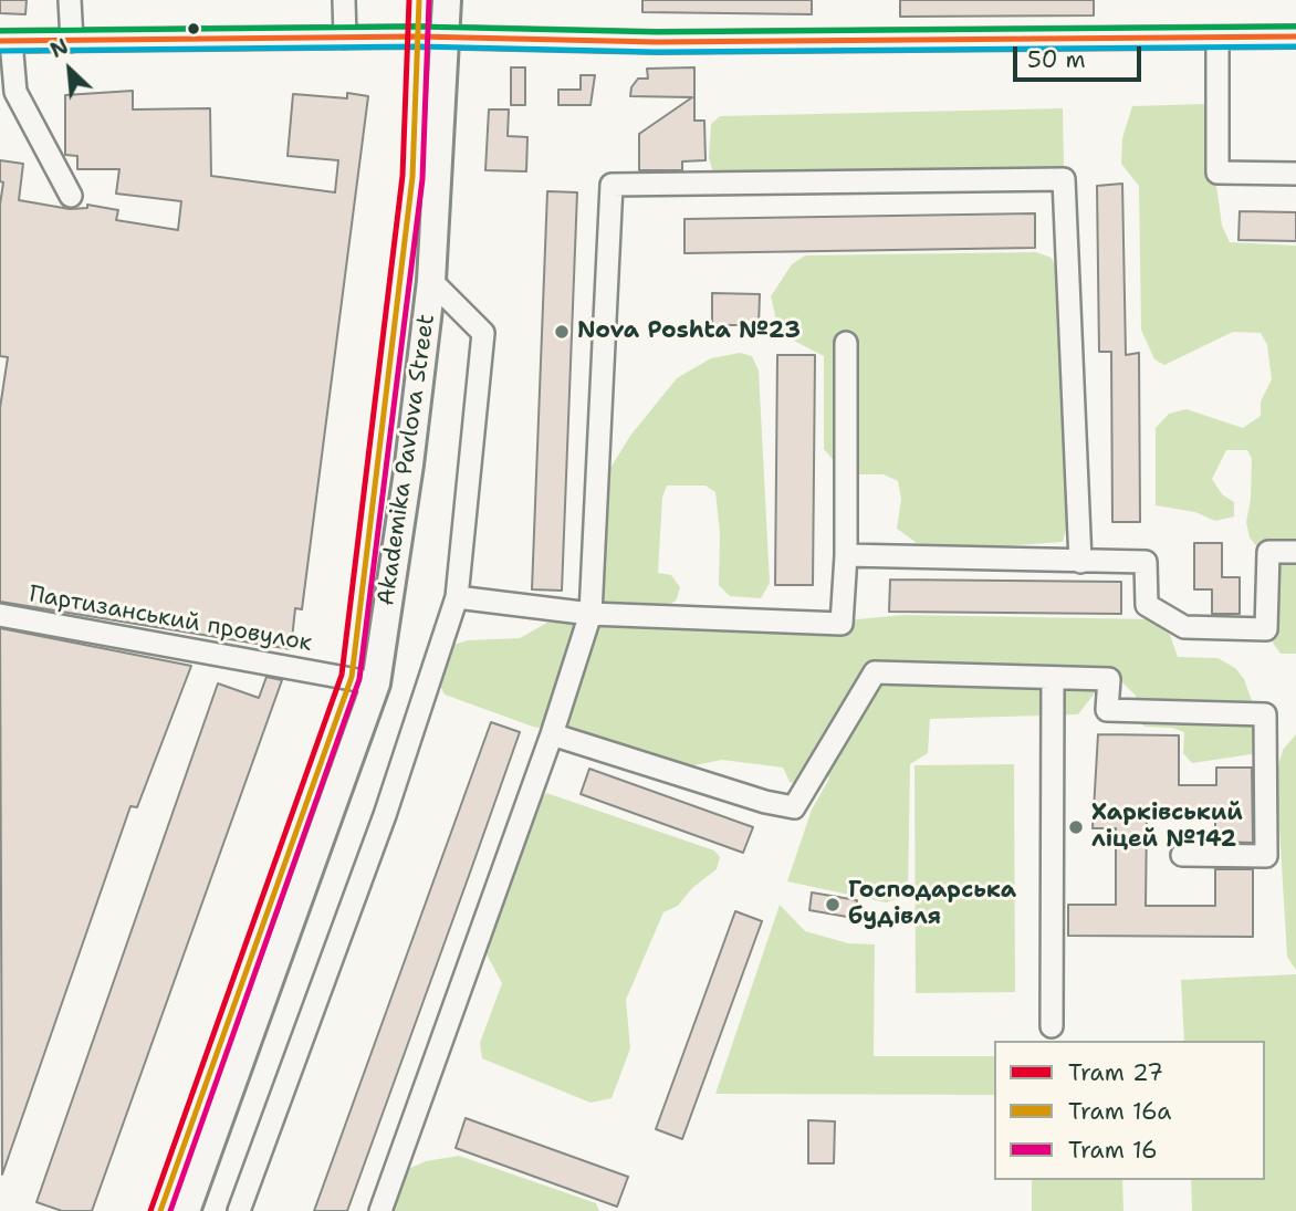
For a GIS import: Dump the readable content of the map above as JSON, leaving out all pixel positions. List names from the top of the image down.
{
  "streets": {
    "main road": ["Akademika Pavlova Street"],
    "street": ["Партизанський провулок"]
  },
  "crossings": [
    ["Akademika Pavlova Street", "Партизанський провулок"]
  ],
  "places": ["Nova Poshta №23", "Харківський ліцей №142", "Господарська будівля"],
  "lines": ["tram line 27", "tram line 16a", "tram line 16"],
  "legend": ["Tram 27", "Tram 16a", "Tram 16"],
  "scale_bar": "50 m",
  "north": "top left"
}
